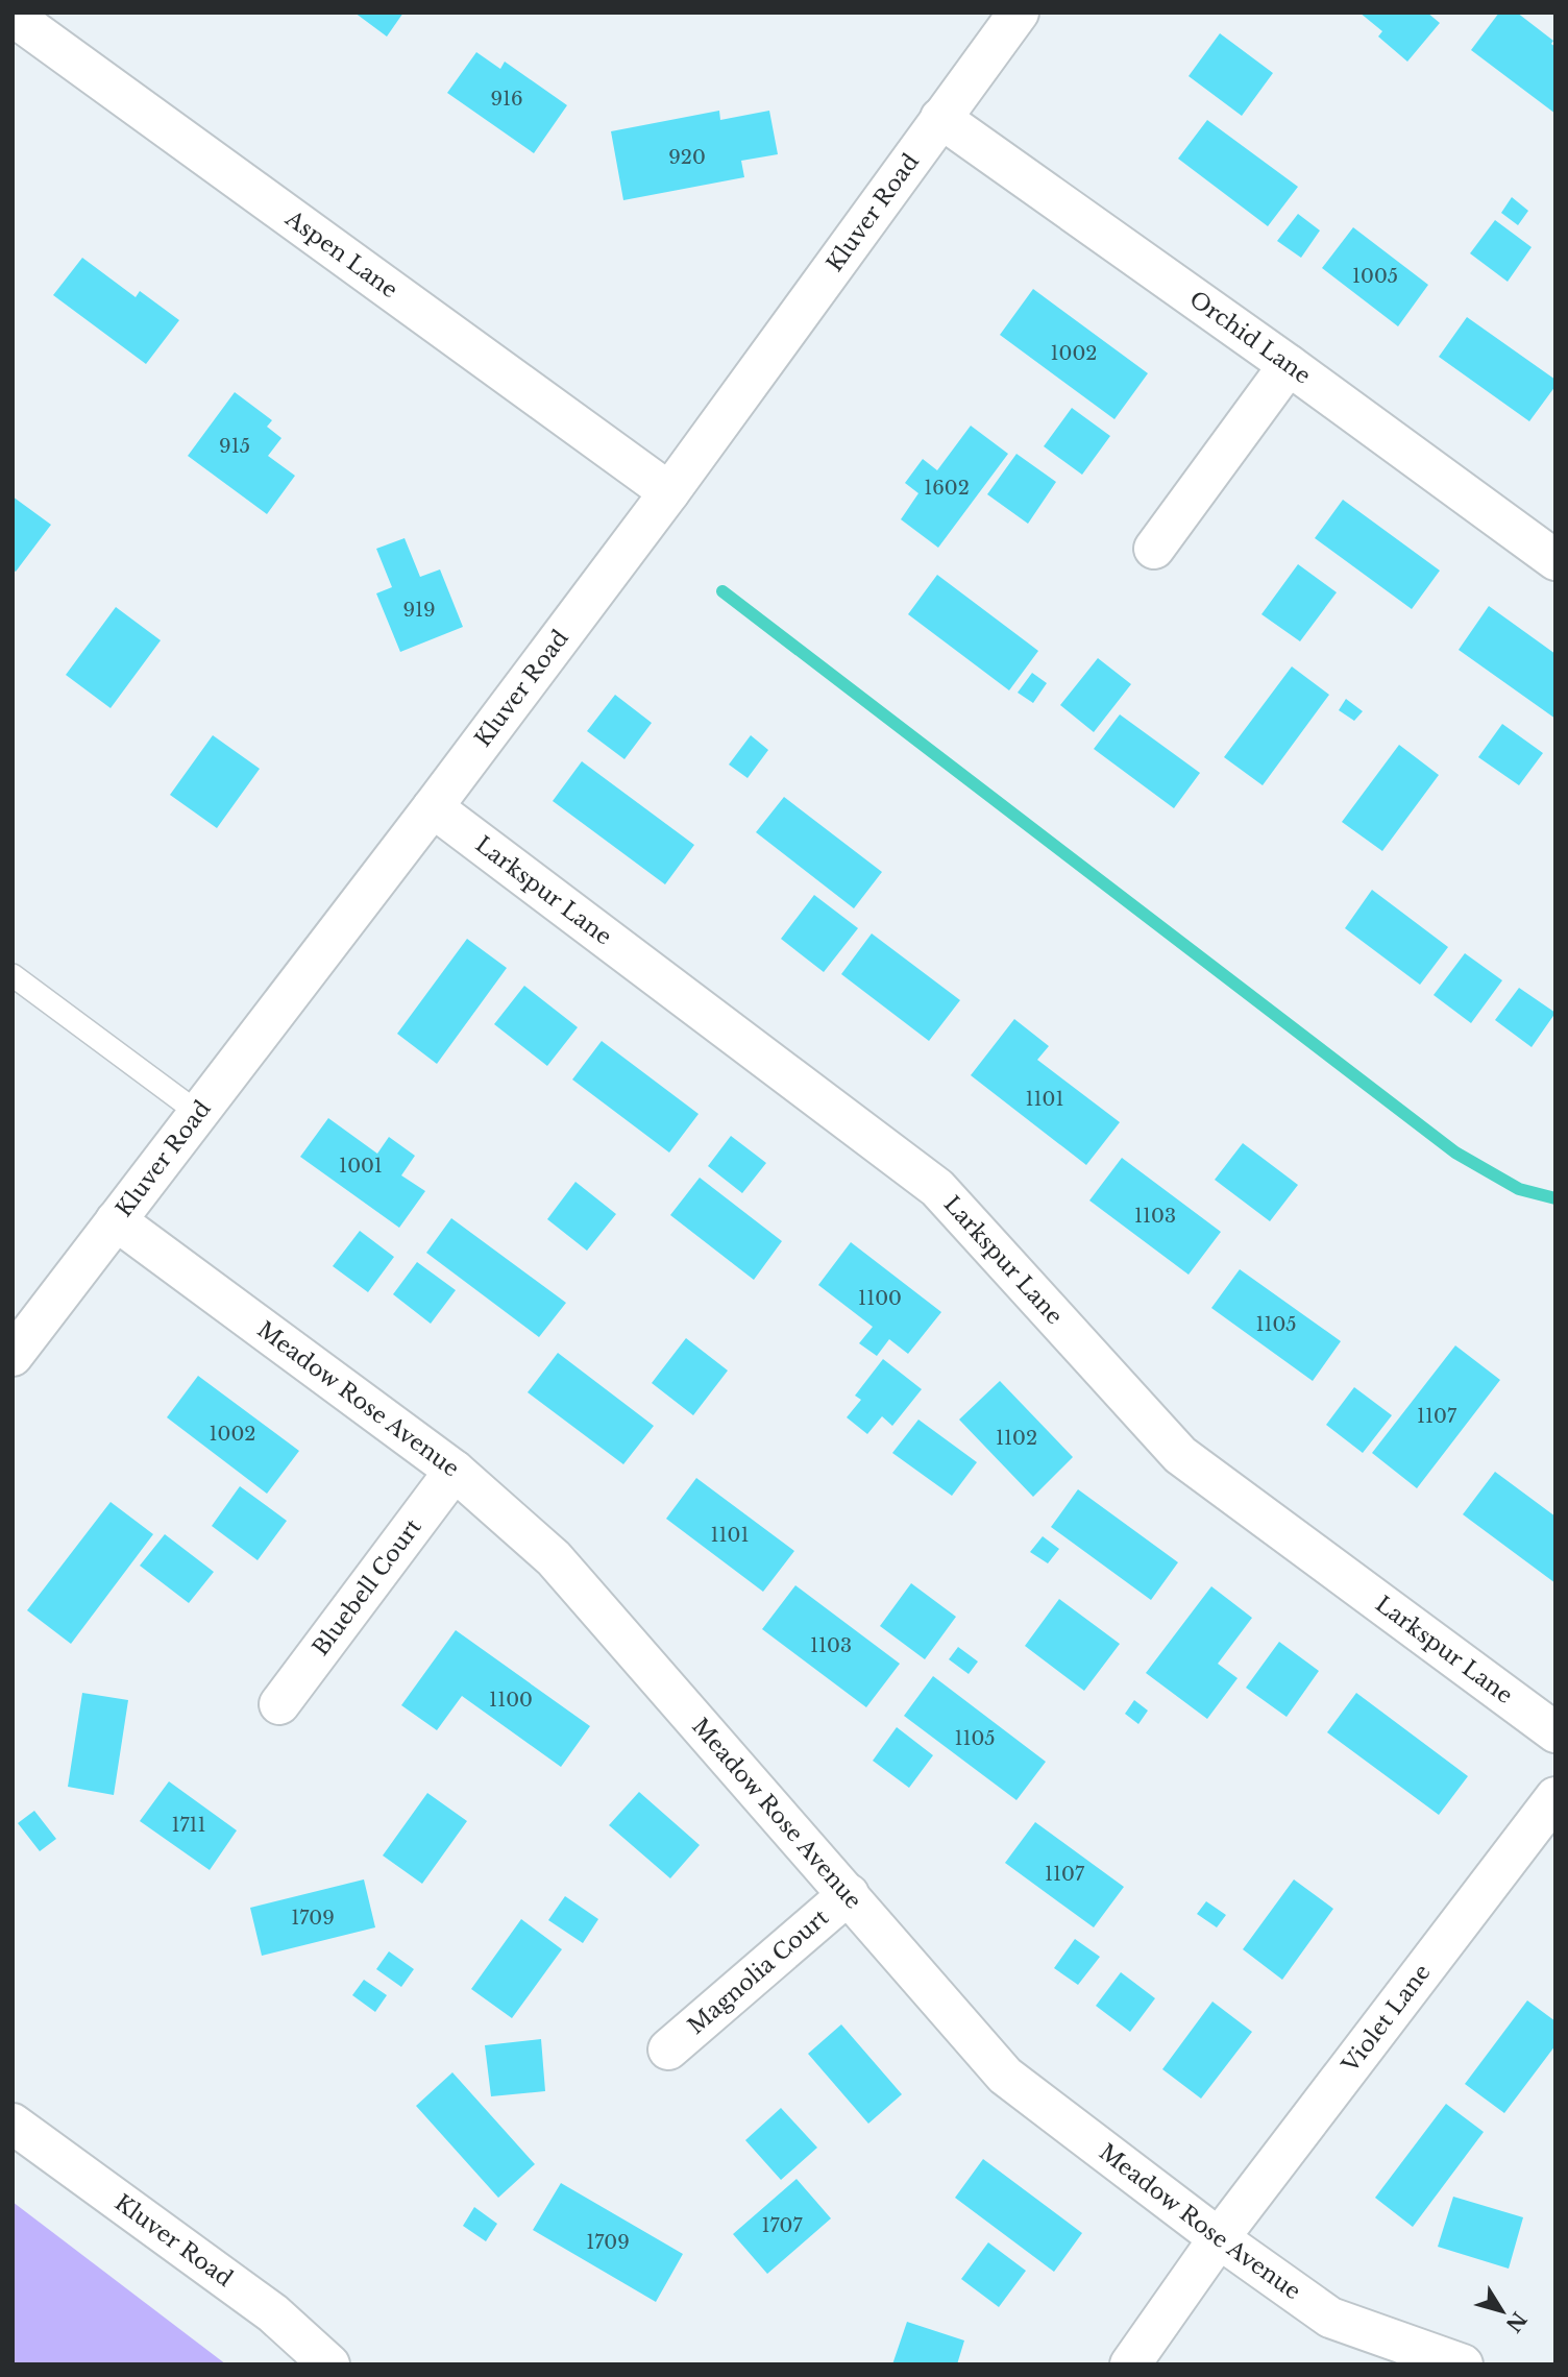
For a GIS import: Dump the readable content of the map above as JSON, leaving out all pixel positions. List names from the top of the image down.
{
  "streets": {
    "street": [
      "Kluver Road",
      "Aspen Lane",
      "Orchid Lane",
      "Larkspur Lane",
      "Meadow Rose Avenue",
      "Bluebell Court",
      "Magnolia Court",
      "Violet Lane"
    ]
  },
  "crossings": [
    ["Kluver Road", "Aspen Lane"],
    ["Kluver Road", "Orchid Lane"],
    ["Kluver Road", "Larkspur Lane"],
    ["Kluver Road", "Meadow Rose Avenue"],
    ["Meadow Rose Avenue", "Bluebell Court"],
    ["Meadow Rose Avenue", "Magnolia Court"],
    ["Meadow Rose Avenue", "Violet Lane"]
  ],
  "house_numbers": [
    "916",
    "920",
    "1005",
    "1002",
    "915",
    "1602",
    "919",
    "1101",
    "1001",
    "1103",
    "1100",
    "1105",
    "1107",
    "1002",
    "1102",
    "1101",
    "1103",
    "1100",
    "1105",
    "1711",
    "1107",
    "1709",
    "1707",
    "1709"
  ],
  "north": "bottom right"
}
